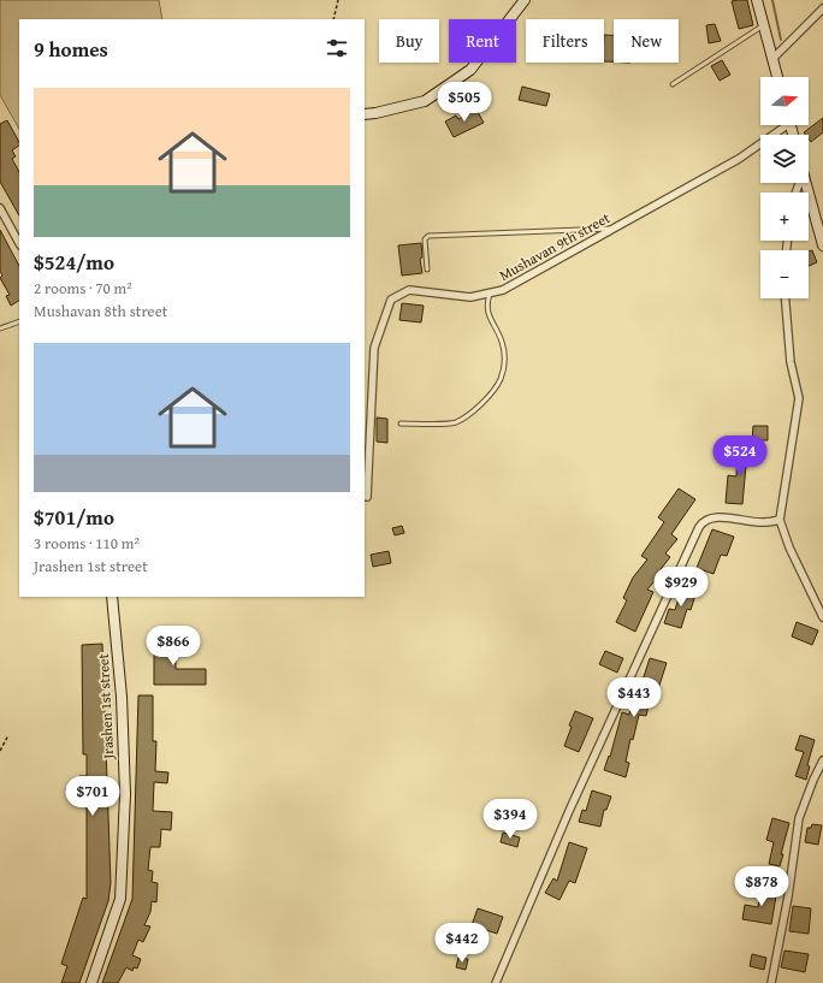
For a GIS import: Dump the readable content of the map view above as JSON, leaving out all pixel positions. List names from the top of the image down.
{
  "streets": {
    "street": ["Mushavan 9th street", "Jrashen 1st street"]
  },
  "north": "right",
  "page": {
    "chip": [
      "Buy",
      "Rent",
      "Filters",
      "New"
    ],
    "heading": "9 homes",
    "map_buttons": ["+", "−"],
    "list": [
      {
        "name": "$524/mo",
        "note": "2 rooms · 70 m² · Mushavan 8th street"
      },
      {
        "name": "$701/mo",
        "note": "3 rooms · 110 m² · Jrashen 1st street"
      }
    ],
    "price": [
      "$505",
      "$524",
      "$929",
      "$866",
      "$443",
      "$701",
      "$394",
      "$878",
      "$442"
    ]
  }
}
